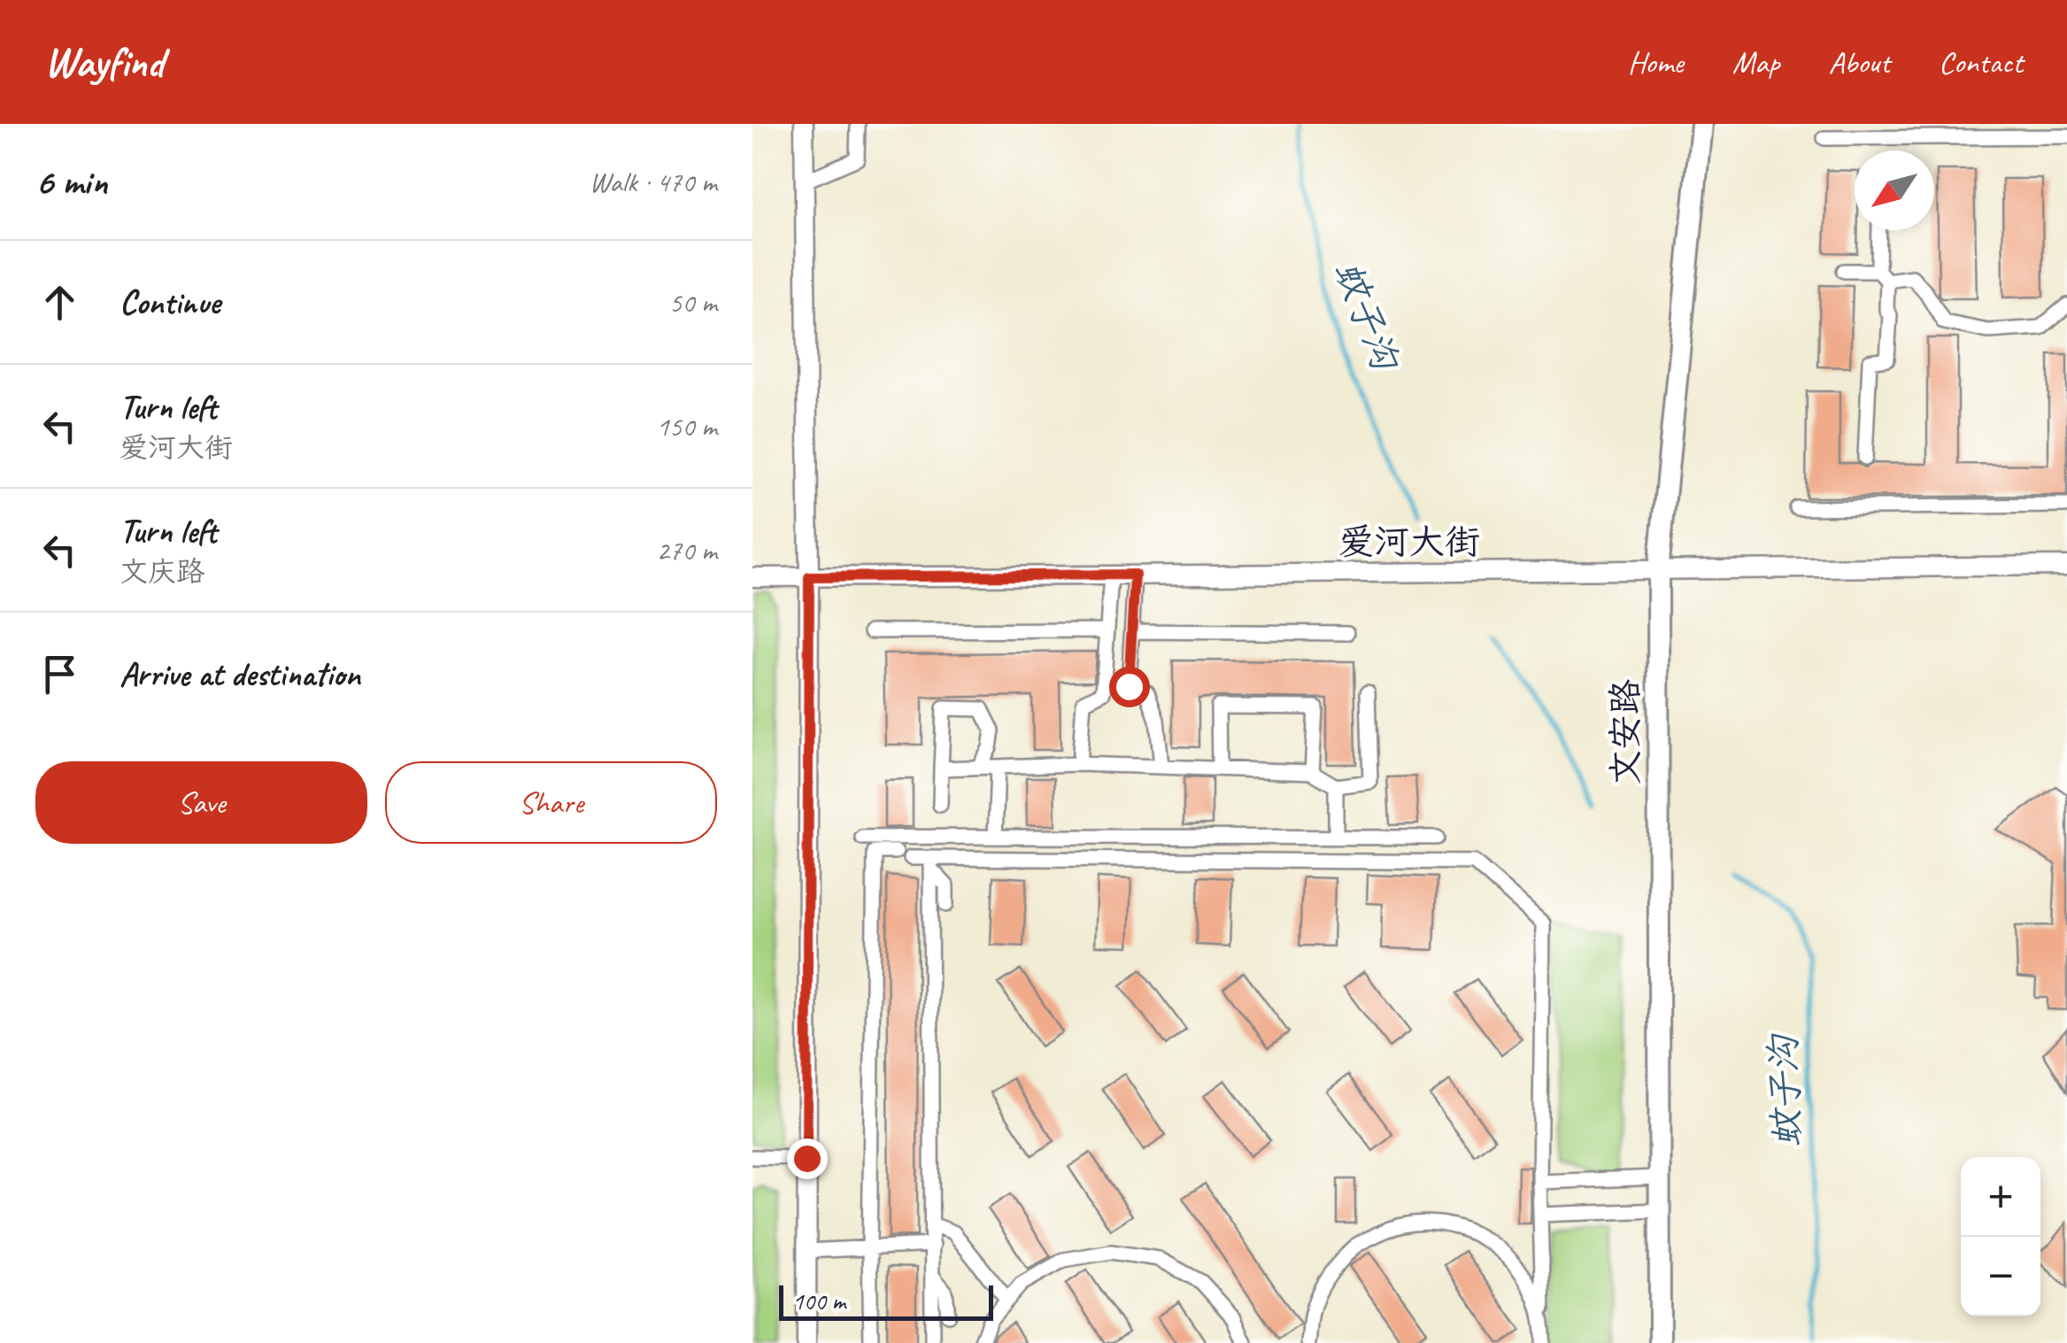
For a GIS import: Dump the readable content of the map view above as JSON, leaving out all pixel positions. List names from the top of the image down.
{
  "streets": {
    "main road": ["文安路"],
    "street": ["爱河大街"]
  },
  "crossings": [
    ["爱河大街", "文安路"]
  ],
  "water": ["蚊子沟"],
  "scale_bar": "100 m",
  "north": "bottom left",
  "page": {
    "header": "Wayfind",
    "nav": [
      "Home",
      "Map",
      "About",
      "Contact"
    ],
    "heading": ["6 min", "Walk · 470 m"],
    "list": [
      ["Continue", "50 m"],
      ["Turn left", "爱河大街", "150 m"],
      ["Turn left", "文庆路", "270 m"],
      "Arrive at destination"
    ],
    "buttons": ["Save", "Share"],
    "map_buttons": ["+", "−"],
    "scale": "100 m"
  }
}
